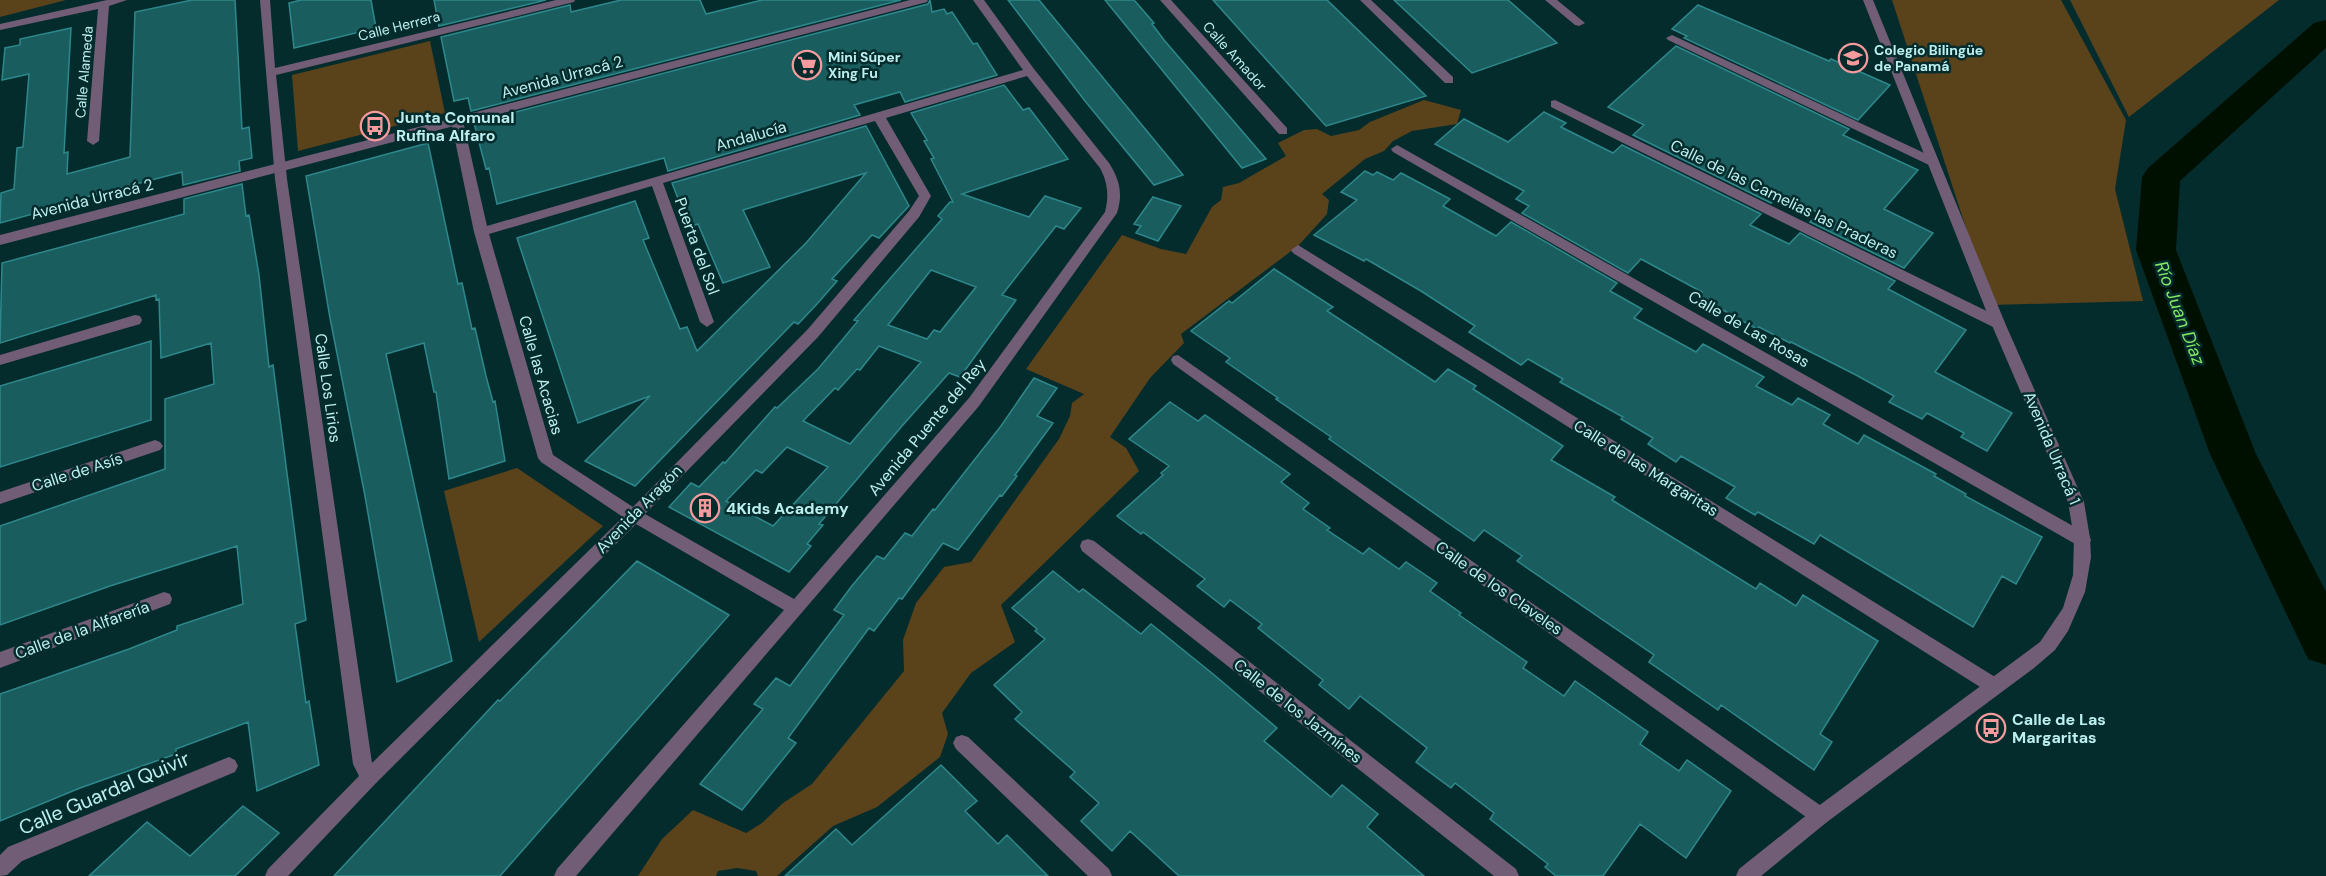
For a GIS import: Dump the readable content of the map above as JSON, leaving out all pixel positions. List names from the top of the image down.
{
  "streets": {
    "street": [
      "Calle Herrera",
      "Calle Amador",
      "Calle Alameda",
      "Avenida Urracá 2",
      "Andalucía",
      "Calle de las Camelias las Praderas",
      "Puerta del Sol",
      "Calle de Las Rosas",
      "Calle las Acacias",
      "Calle Los Lirios",
      "Avenida Puente del Rey",
      "Avenida Urracá 1",
      "Calle de las Margaritas",
      "Calle de Asís",
      "Avenida Aragón",
      "Calle de los Claveles",
      "Calle de la Alfarería",
      "Calle de los Jazmínes",
      "Calle Guardal Quivir"
    ]
  },
  "crossings": [
    ["Calle Herrera", "Calle Los Lirios"],
    ["Avenida Urracá 2", "Calle las Acacias"],
    ["Avenida Urracá 2", "Calle Los Lirios"],
    ["Andalucía", "Puerta del Sol"],
    ["Andalucía", "Calle las Acacias"],
    ["Andalucía", "Avenida Puente del Rey"],
    ["Andalucía", "Avenida Aragón"],
    ["Calle de las Camelias las Praderas", "Avenida Urracá 1"],
    ["Calle de Las Rosas", "Avenida Urracá 1"],
    ["Calle las Acacias", "Avenida Puente del Rey"],
    ["Calle las Acacias", "Avenida Aragón"],
    ["Calle Los Lirios", "Avenida Aragón"],
    ["Avenida Urracá 1", "Calle de las Margaritas"],
    ["Avenida Urracá 1", "Calle de los Claveles"]
  ],
  "water": ["Río Juan Díaz"],
  "places": {
    "school or university": ["Colegio Bilingüe de Panamá"],
    "supermarket": ["Mini Súper Xing Fu"],
    "bus stop": ["Junta Comunal Rufina Alfaro", "Calle de Las Margaritas"],
    "building": ["4Kids Academy"]
  }
}
